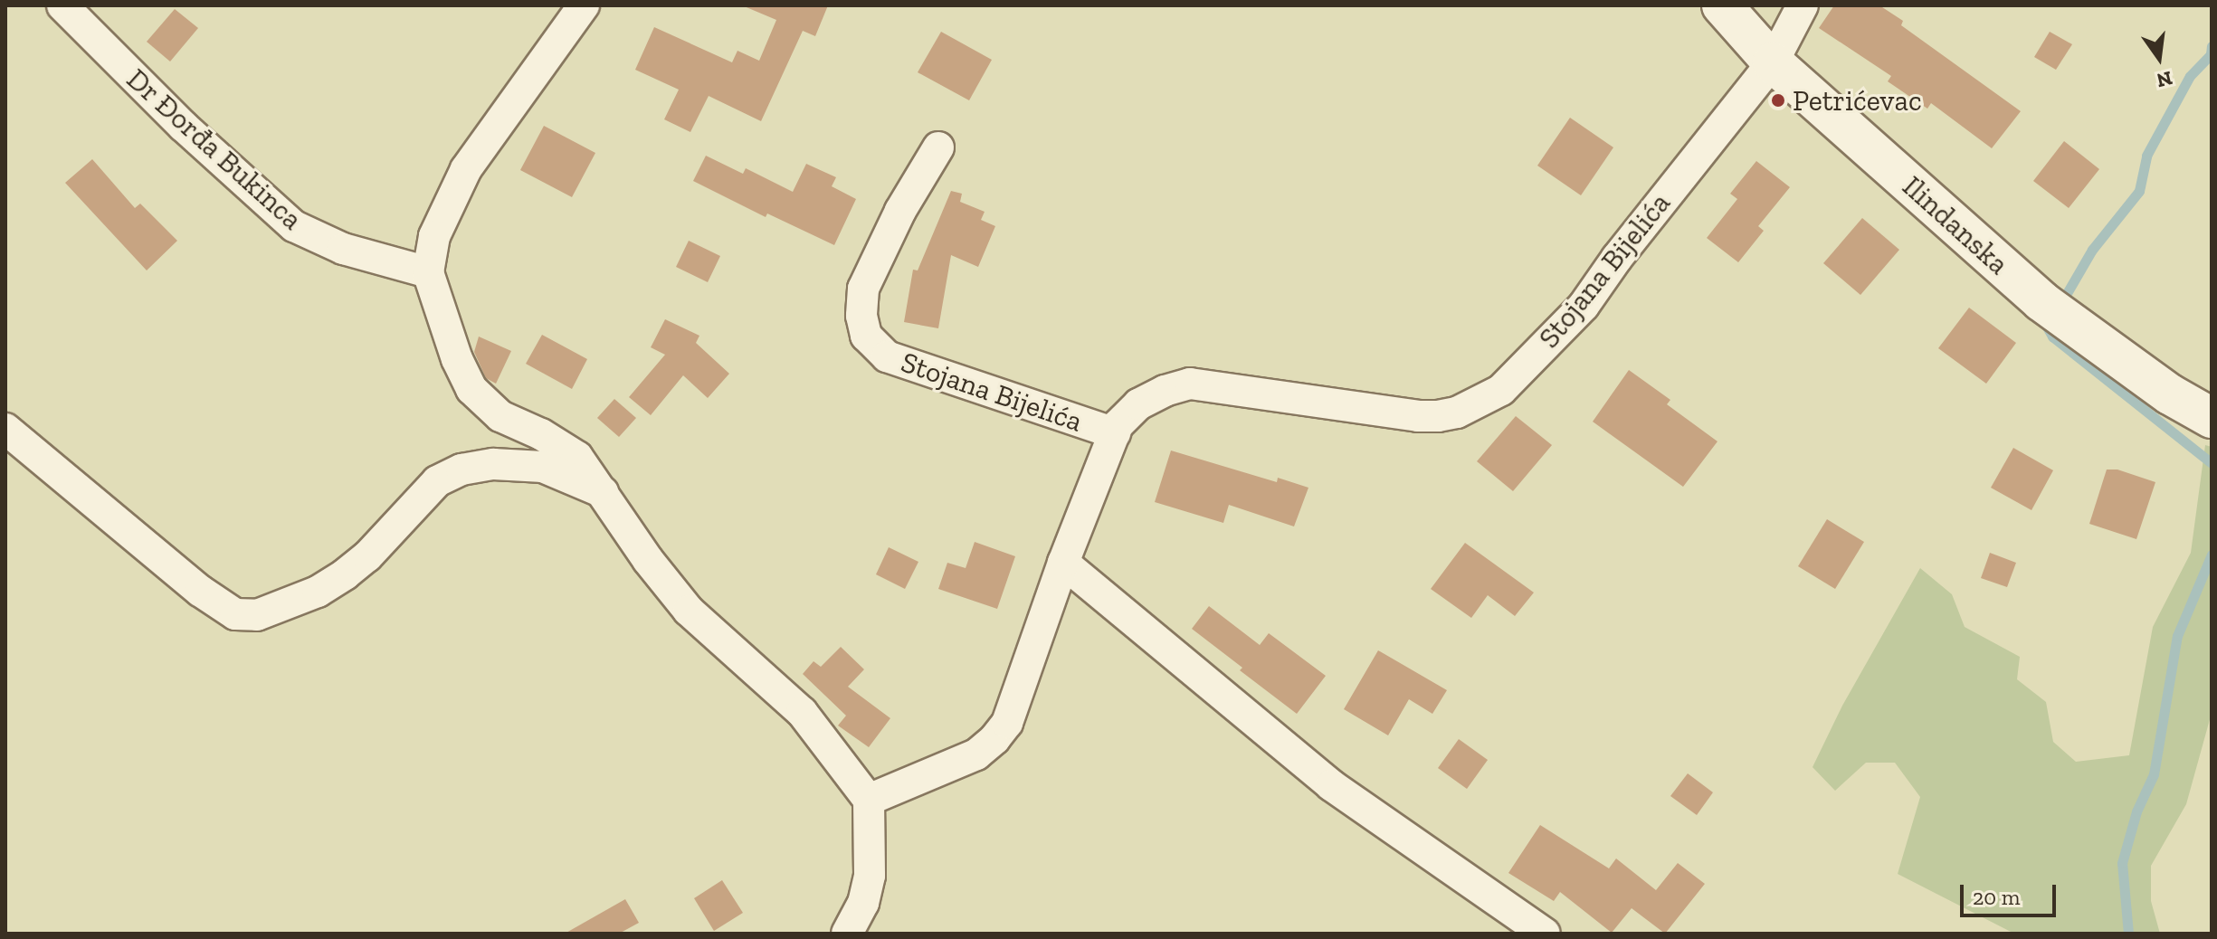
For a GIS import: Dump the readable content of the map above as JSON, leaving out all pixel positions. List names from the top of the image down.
{
  "streets": {
    "street": ["Dr Đorđa Bukinca", "Ilindanska", "Stojana Bijelića"]
  },
  "crossings": [
    ["Ilindanska", "Stojana Bijelića"]
  ],
  "places": ["Petrićevac"],
  "scale_bar": "20 m",
  "north": "bottom"
}
